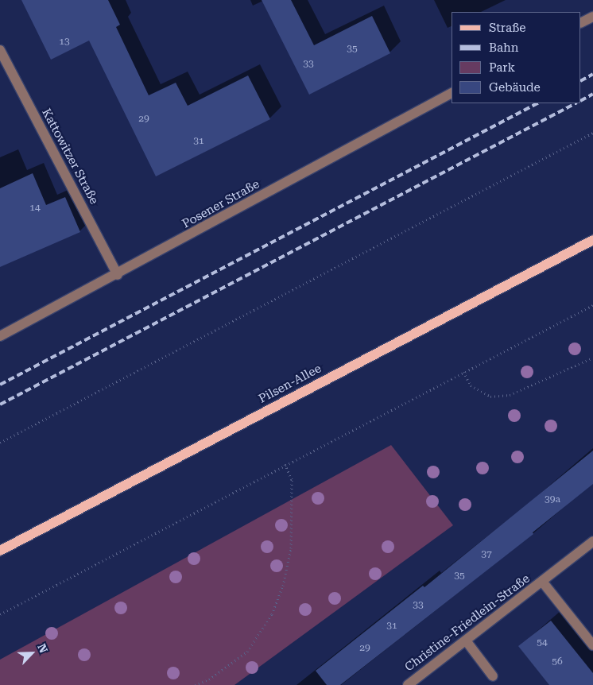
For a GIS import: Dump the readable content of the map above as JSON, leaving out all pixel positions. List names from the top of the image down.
{
  "streets": {
    "main road": ["Pilsen-Allee"],
    "street": ["Kattowitzer Straße", "Posener Straße", "Christine-Friedlein-Straße"]
  },
  "crossings": [
    ["Kattowitzer Straße", "Posener Straße"]
  ],
  "house_numbers": [
    "13",
    "35",
    "33",
    "29",
    "31",
    "14",
    "39a",
    "37",
    "35",
    "33",
    "31",
    "54",
    "29",
    "56"
  ],
  "legend": [
    "Straße",
    "Bahn",
    "Park",
    "Gebäude"
  ],
  "north": "top right"
}
